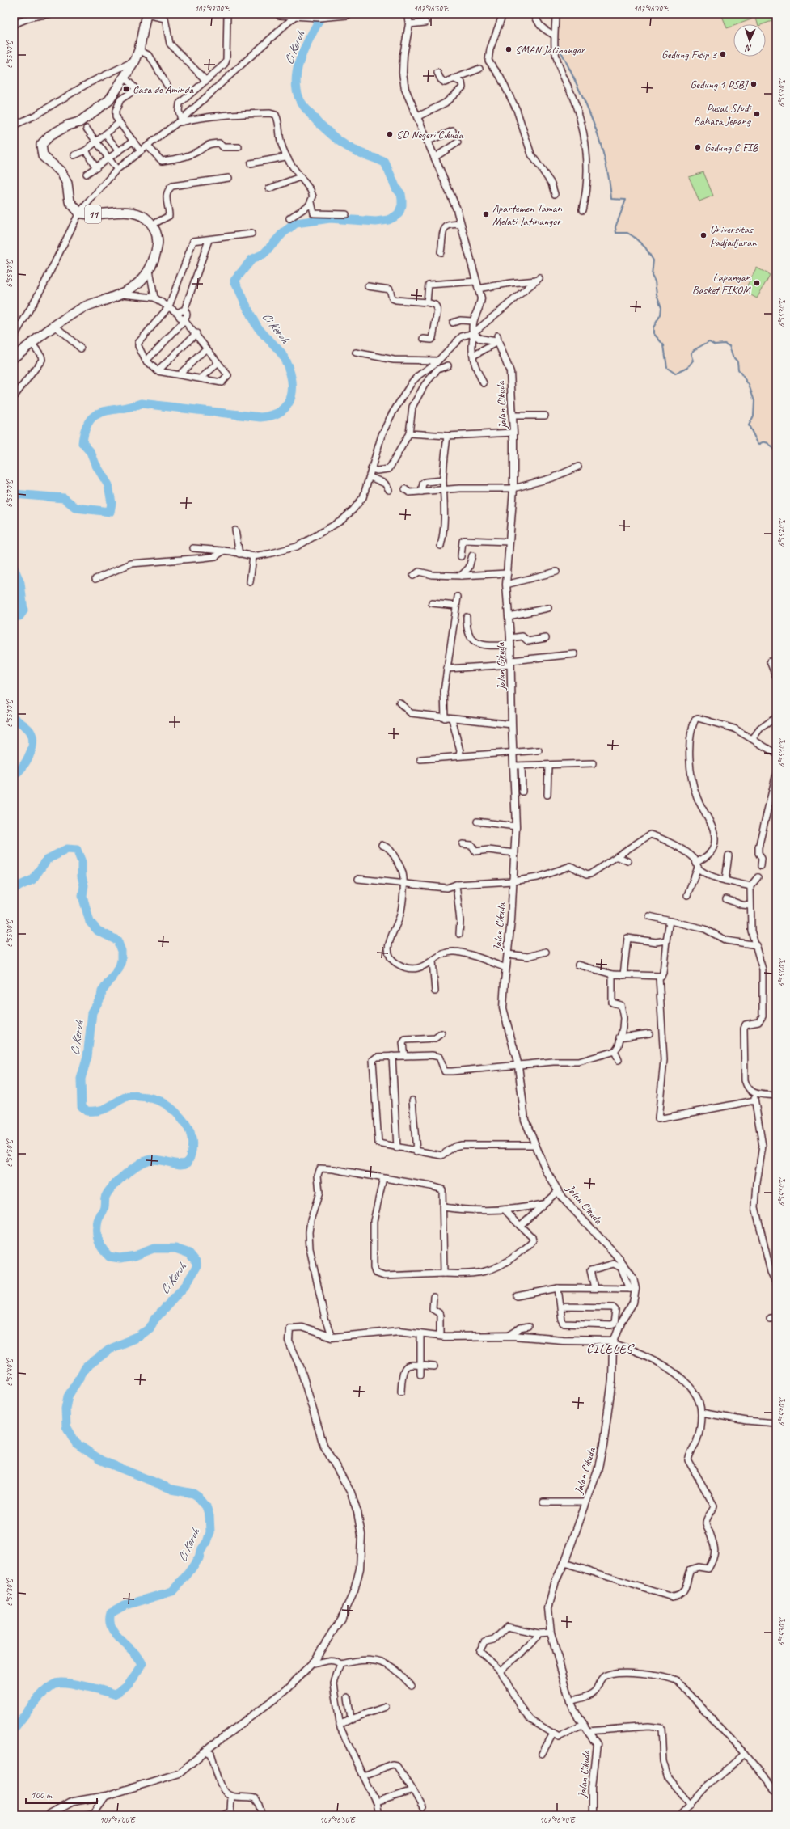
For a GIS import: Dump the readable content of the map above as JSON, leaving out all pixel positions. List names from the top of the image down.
{
  "streets": {
    "highway": ["11"],
    "street": ["Jalan Cikuda"]
  },
  "districts": ["CILELES"],
  "water": ["Ci Keruh"],
  "places": {
    "other": [
      "SMAN Jatinangor",
      "Gedung Fisip 3",
      "Gedung 1 PSBJ",
      "Pusat Studi Bahasa Jepang",
      "SD Negeri Cikuda",
      "Gedung C FIB",
      "Apartemen Taman Melati Jatinangor",
      "Universitas Padjadjaran",
      "Lapangan Basket FIKOM"
    ],
    "transit": ["Casa de Aminda"]
  },
  "scale_bar": "100 m",
  "north": "bottom",
  "coordinates": [
    "107°47'00\"E",
    "107°46'50\"E",
    "107°46'40\"E",
    "6°55'40\"S",
    "6°55'30\"S",
    "6°55'20\"S",
    "6°55'10\"S",
    "6°55'00\"S",
    "6°54'50\"S",
    "6°54'40\"S",
    "6°54'30\"S"
  ]
}
